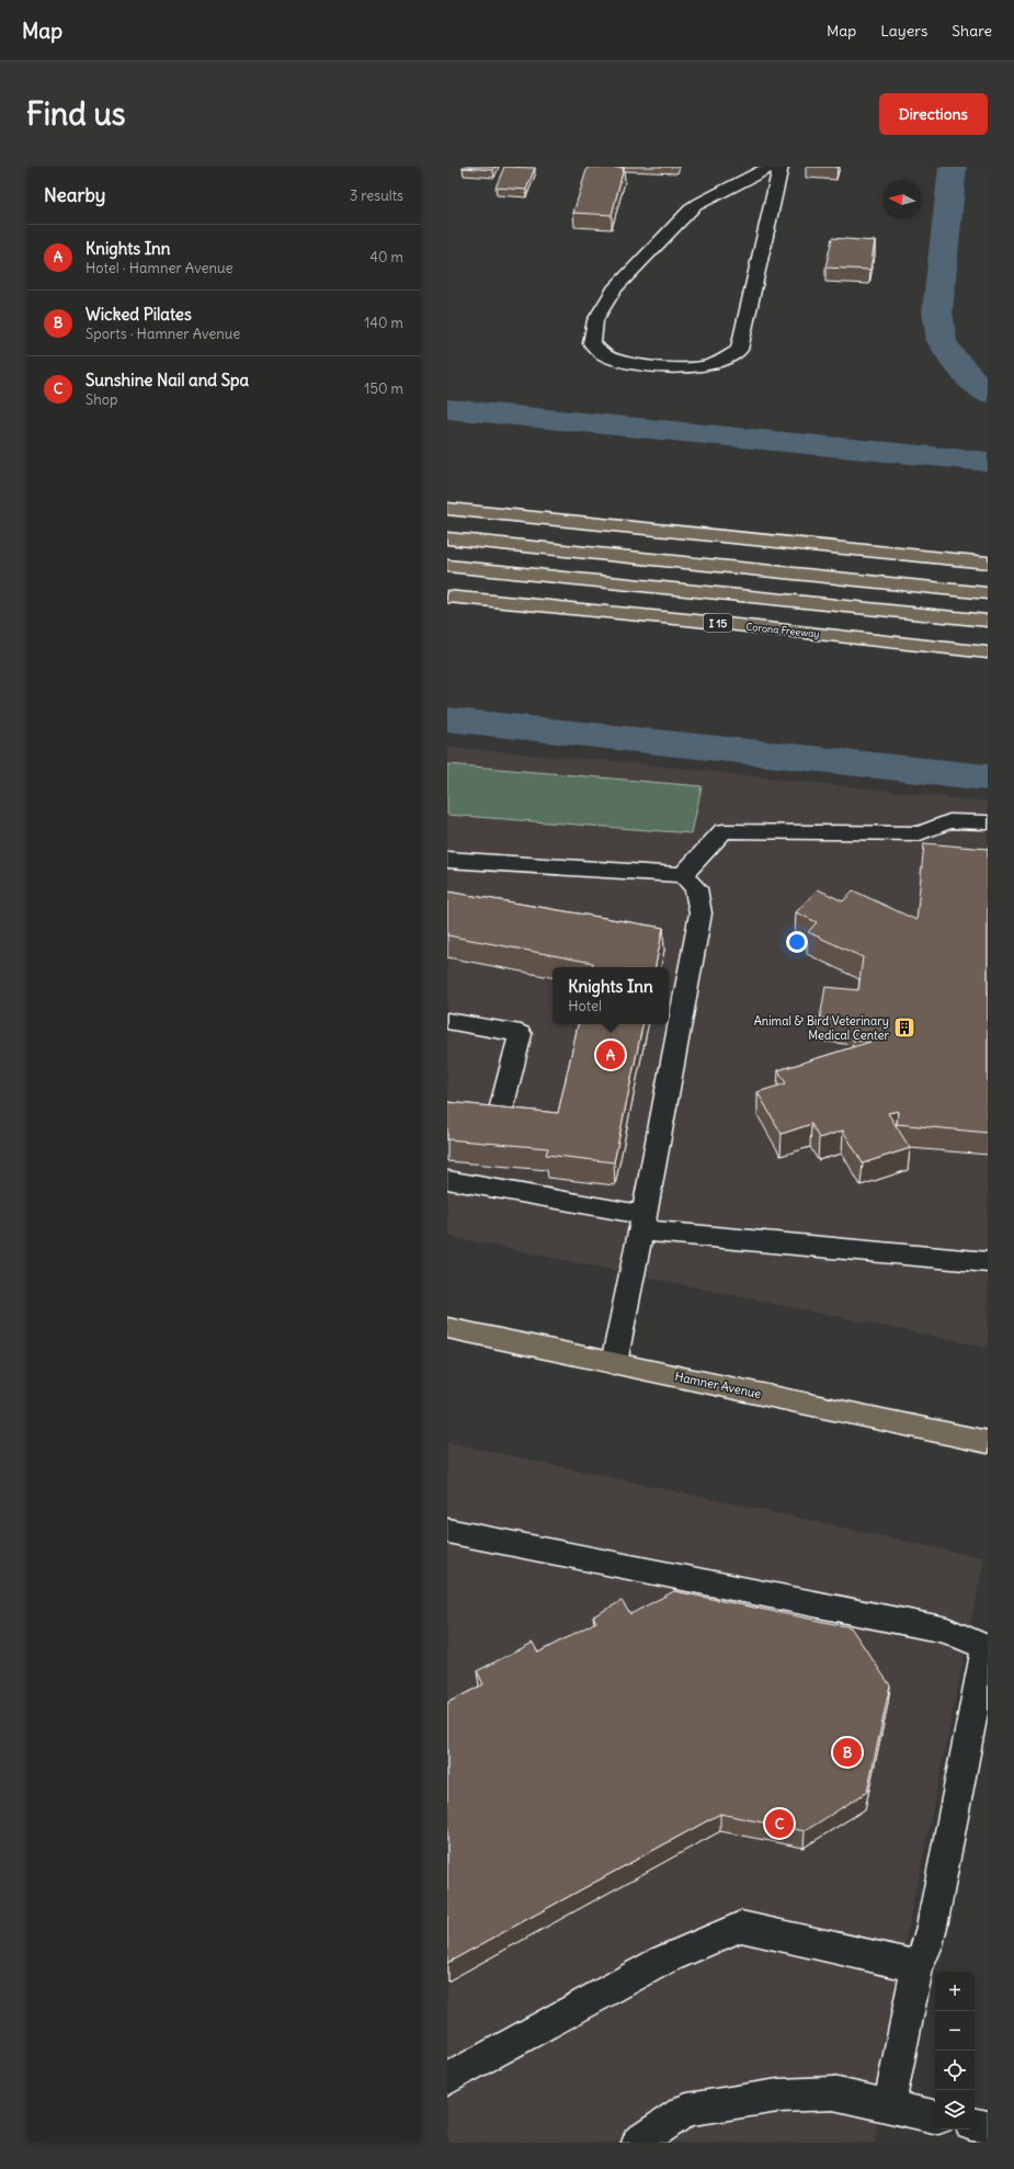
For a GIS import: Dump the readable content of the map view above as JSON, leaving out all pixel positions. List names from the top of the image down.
{
  "streets": {
    "main road": ["I 15", "Corona Freeway", "Hamner Avenue"]
  },
  "crossings": [
    ["I 15", "Corona Freeway"]
  ],
  "places": {
    "building": ["Animal & Bird Veterinary Medical Center"]
  },
  "north": "left",
  "page": {
    "header": "Map",
    "nav": ["Map", "Layers", "Share"],
    "buttons": "Directions",
    "title": "Find us",
    "heading": ["Nearby", "3 results"],
    "list": [
      {
        "mark": "A",
        "name": "Knights Inn",
        "note": "Hotel · Hamner Avenue",
        "value": "40 m"
      },
      {
        "mark": "B",
        "name": "Wicked Pilates",
        "note": "Sports · Hamner Avenue",
        "value": "140 m"
      },
      {
        "mark": "C",
        "name": "Sunshine Nail and Spa",
        "note": "Shop",
        "value": "150 m"
      }
    ],
    "popup": ["Knights Inn", "Hotel"],
    "pins": ["A", "B", "C"],
    "map_buttons": ["+", "−"]
  }
}
